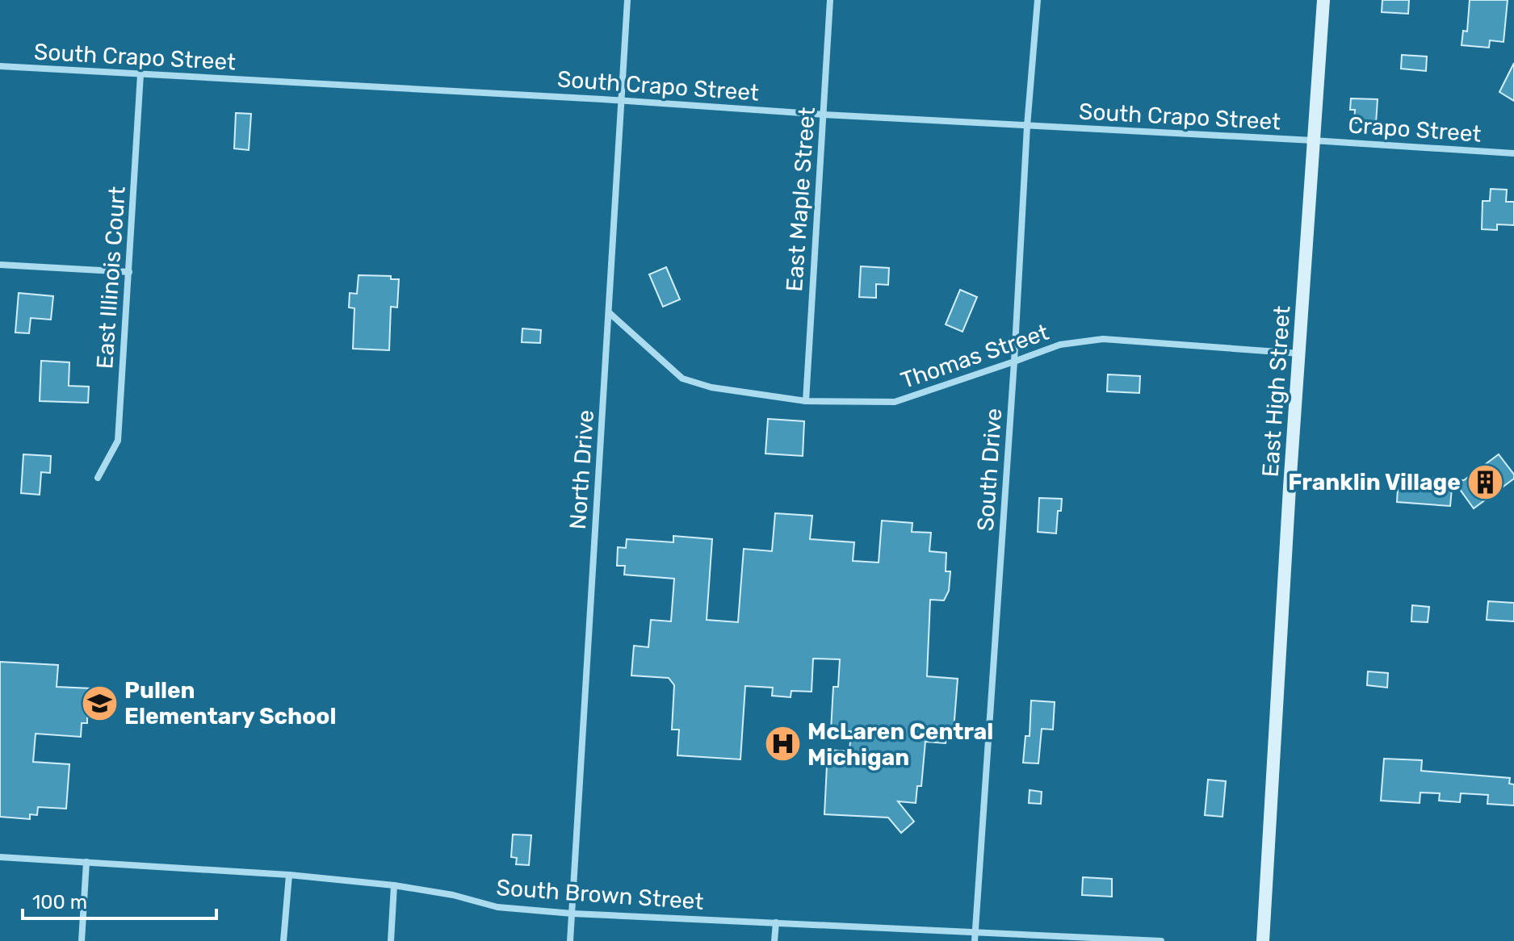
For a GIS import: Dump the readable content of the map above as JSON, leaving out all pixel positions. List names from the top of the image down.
{
  "streets": {
    "street": [
      "South Crapo Street",
      "Crapo Street",
      "East Maple Street",
      "East Illinois Court",
      "Thomas Street",
      "East High Street",
      "North Drive",
      "South Drive",
      "South Brown Street"
    ]
  },
  "crossings": [
    ["South Crapo Street", "Crapo Street"],
    ["South Crapo Street", "East Maple Street"],
    ["South Crapo Street", "East Illinois Court"],
    ["South Crapo Street", "East High Street"],
    ["South Crapo Street", "North Drive"],
    ["South Crapo Street", "South Drive"],
    ["Crapo Street", "East High Street"],
    ["East Maple Street", "Thomas Street"],
    ["Thomas Street", "East High Street"],
    ["Thomas Street", "North Drive"],
    ["Thomas Street", "South Drive"],
    ["North Drive", "South Brown Street"],
    ["South Drive", "South Brown Street"]
  ],
  "places": {
    "building": ["Franklin Village"],
    "school or university": ["Pullen Elementary School"],
    "hospital": ["McLaren Central Michigan"]
  },
  "scale_bar": "100 m"
}
